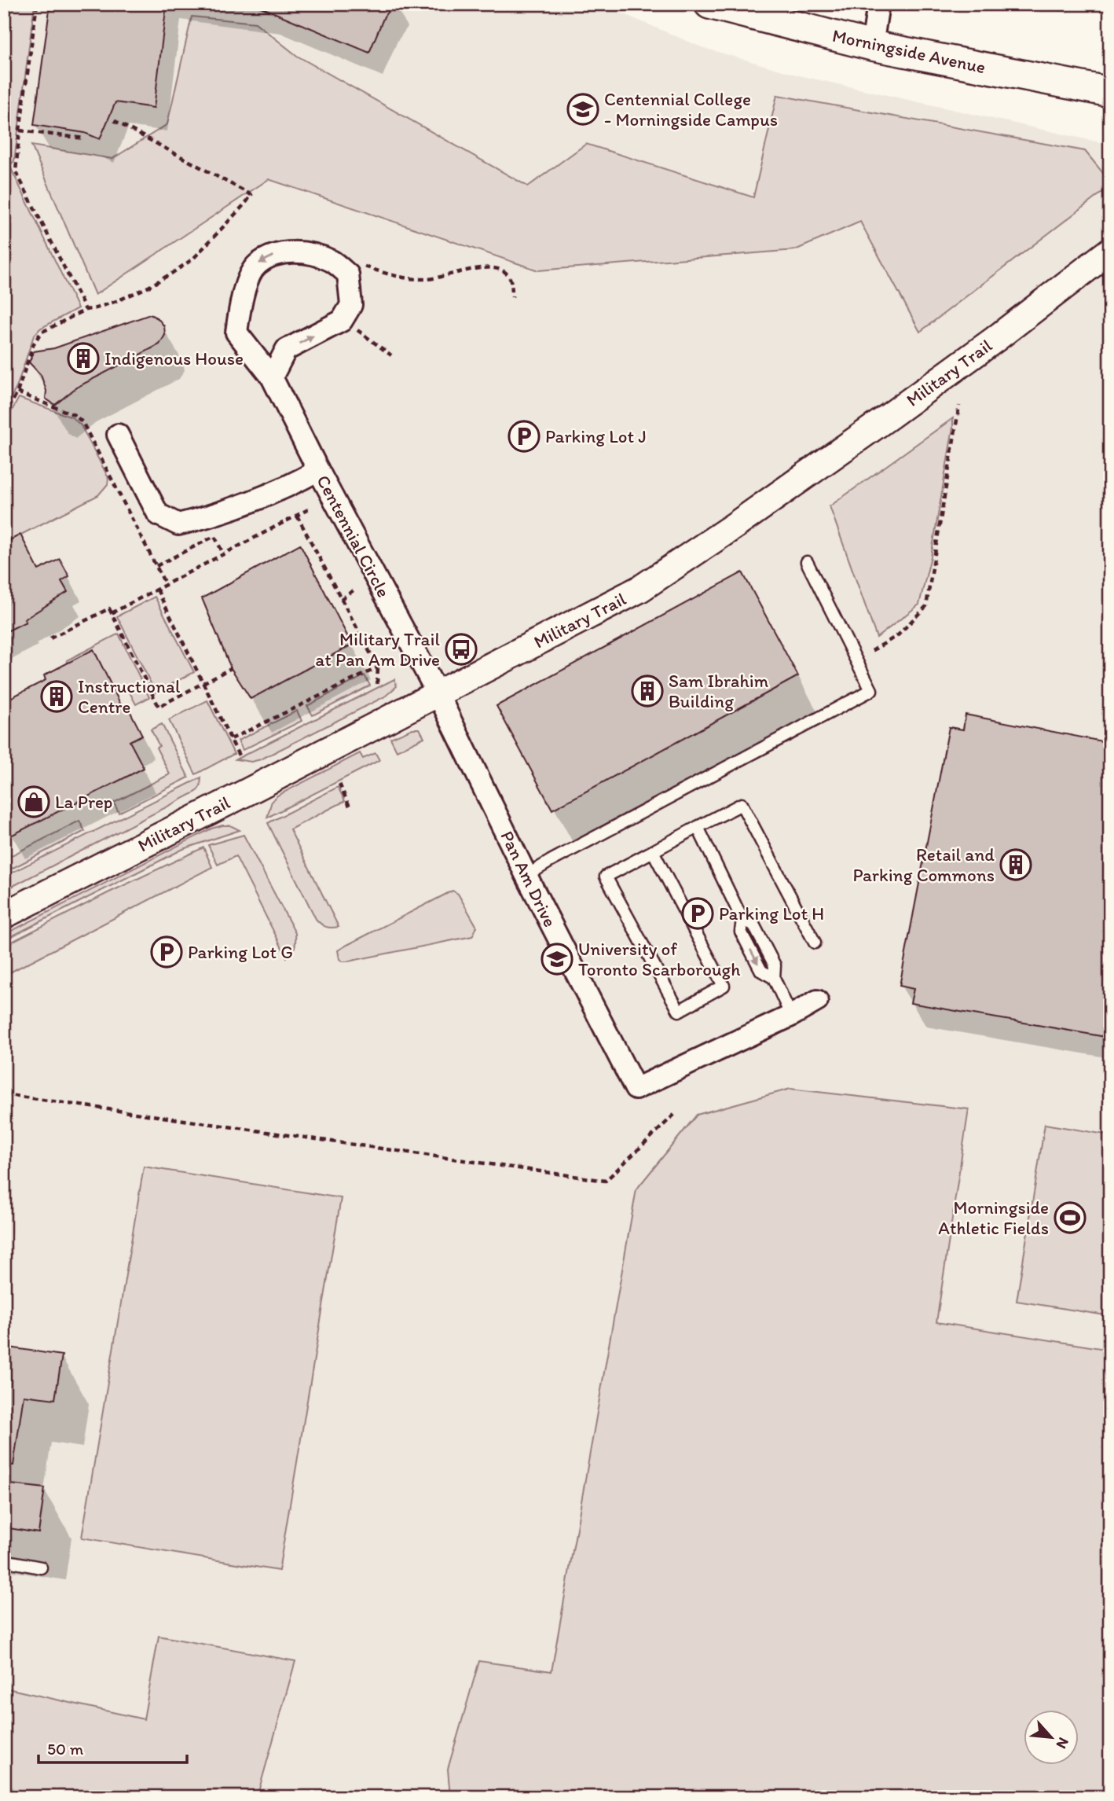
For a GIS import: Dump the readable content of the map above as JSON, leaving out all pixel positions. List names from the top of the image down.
{
  "streets": {
    "main road": ["Morningside Avenue"],
    "street": ["Military Trail", "Centennial Circle", "Pan Am Drive"]
  },
  "crossings": [
    ["Military Trail", "Centennial Circle"],
    ["Military Trail", "Pan Am Drive"],
    ["Centennial Circle", "Pan Am Drive"]
  ],
  "places": {
    "school or university": ["Centennial College - Morningside Campus", "University of Toronto Scarborough"],
    "building": [
      "Indigenous House",
      "Sam Ibrahim Building",
      "Instructional Centre",
      "Retail and Parking Commons"
    ],
    "parking": ["Parking Lot J", "Parking Lot H", "Parking Lot G"],
    "bus stop": ["Military Trail at Pan Am Drive"],
    "shop": ["La Prep"],
    "sports": ["Morningside Athletic Fields"]
  },
  "scale_bar": "50 m",
  "north": "bottom right"
}
